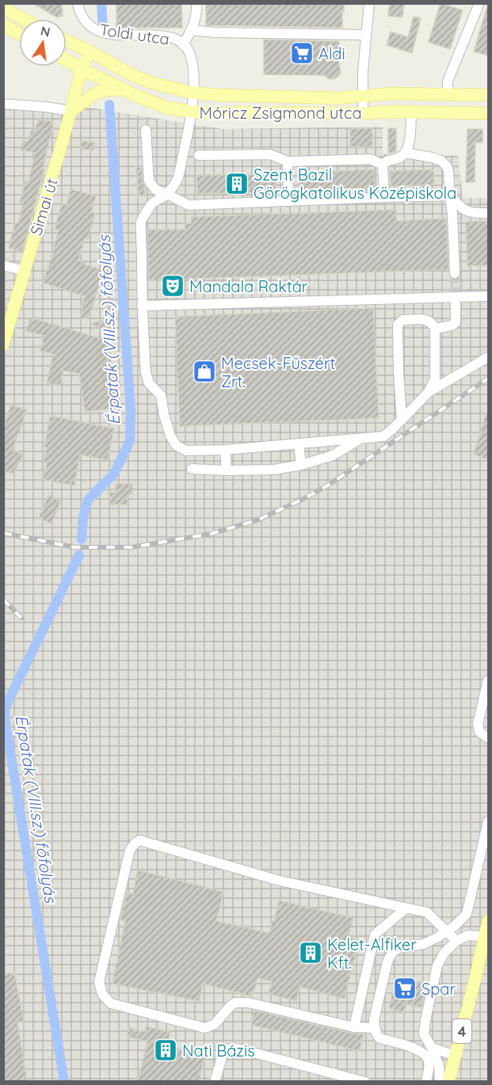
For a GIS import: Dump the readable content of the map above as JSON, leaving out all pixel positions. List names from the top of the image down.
{
  "streets": {
    "main road": ["Móricz Zsigmond utca", "Simai út", "4"],
    "street": ["Toldi utca"]
  },
  "crossings": [
    ["Toldi utca", "Móricz Zsigmond utca"],
    ["Móricz Zsigmond utca", "Simai út"]
  ],
  "water": ["Érpatak (VIII.sz.) főfolyás"],
  "places": {
    "supermarket": ["Aldi", "Spar"],
    "building": ["Szent Bazil Görögkatolikus Középiskola", "Kelet-Alfiker Kft.", "Nati Bázis"],
    "theatre": ["Mandala Raktár"],
    "shop": ["Mecsek-Fűszért Zrt."]
  },
  "north": "top"
}
